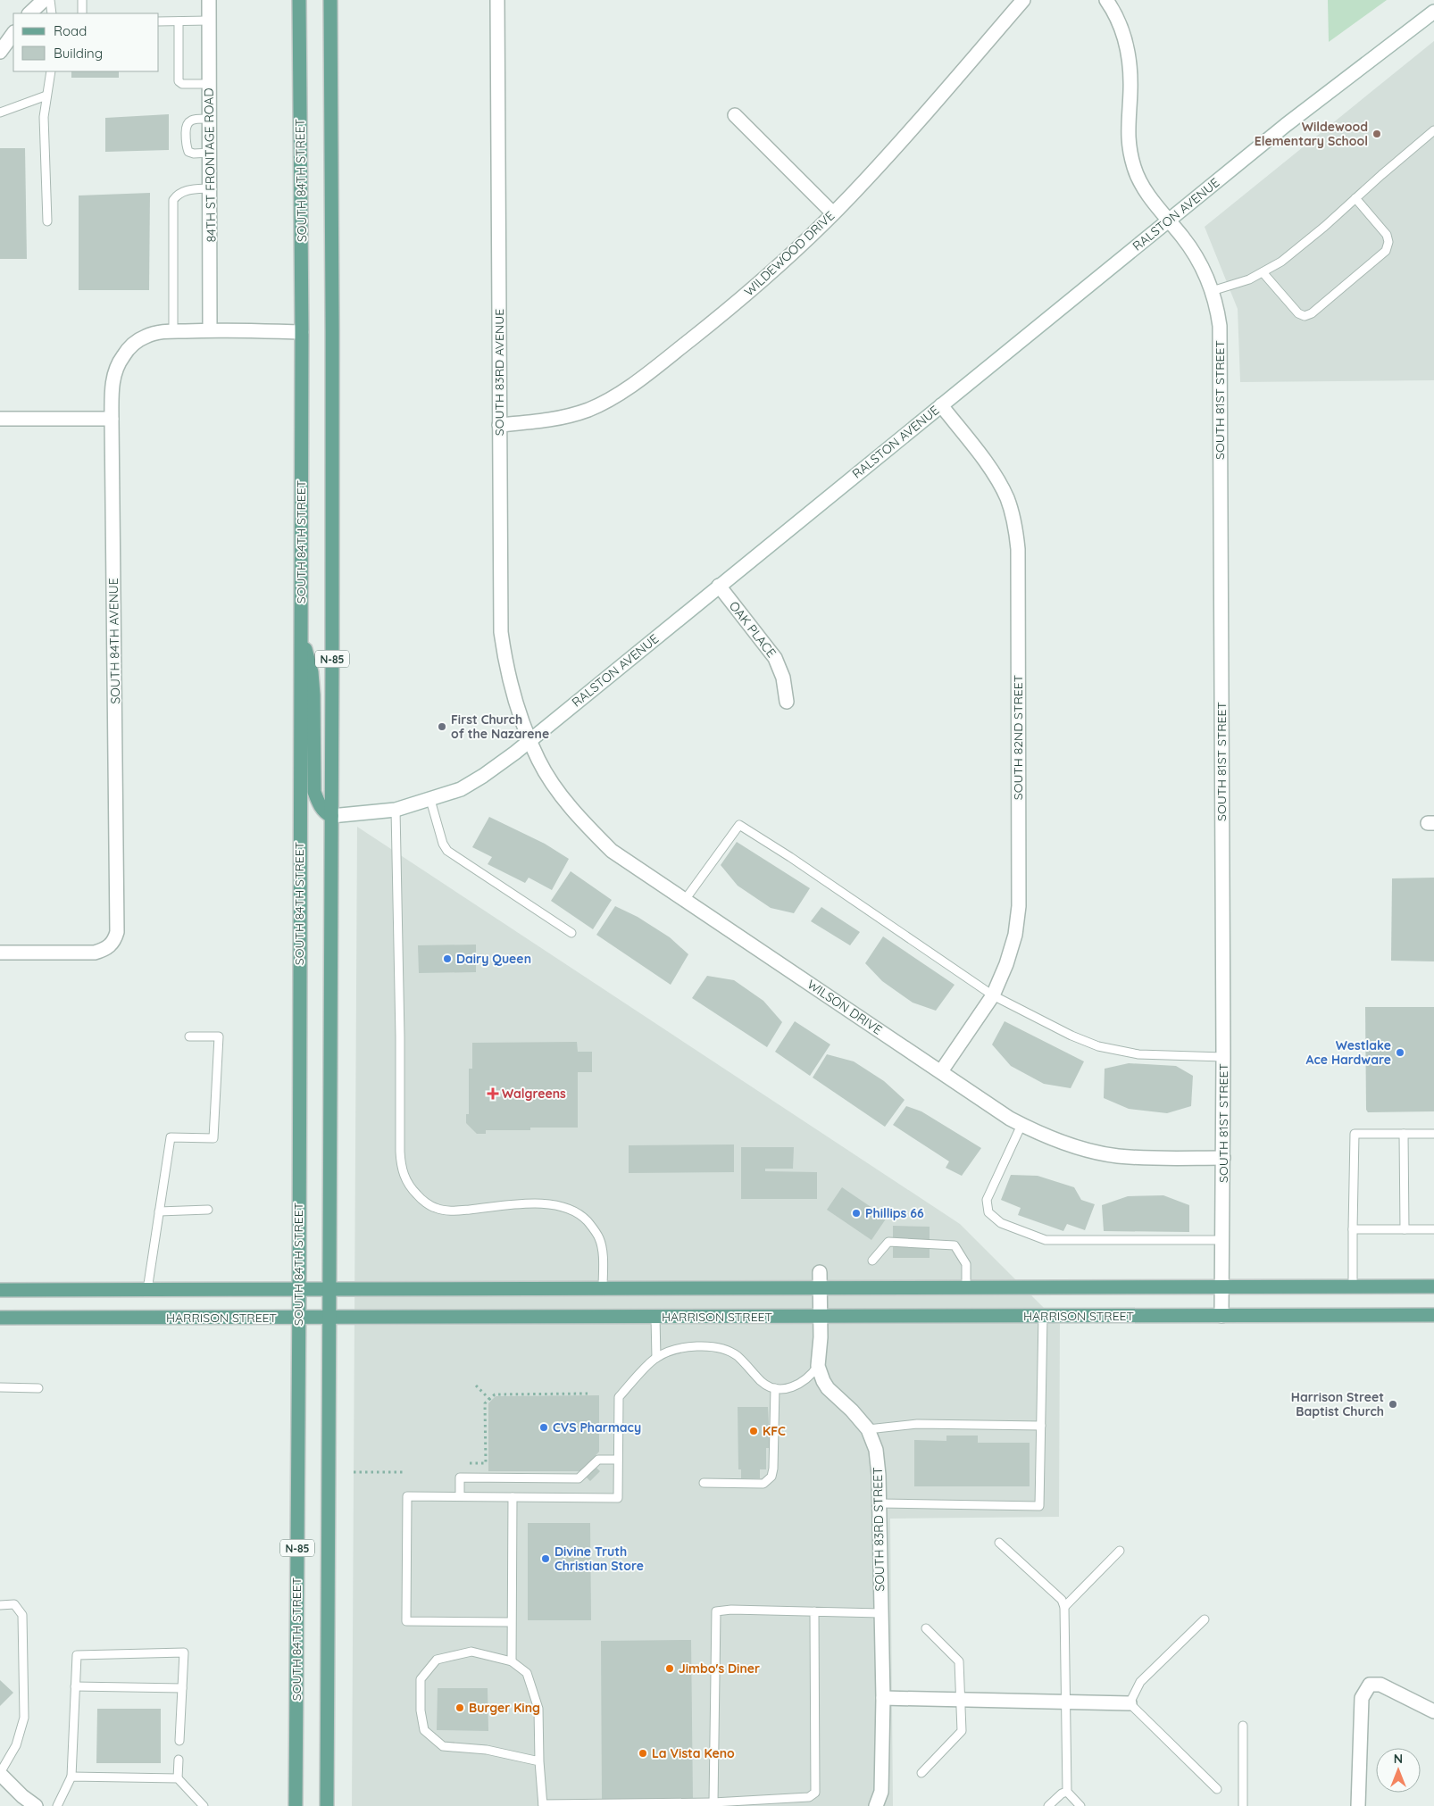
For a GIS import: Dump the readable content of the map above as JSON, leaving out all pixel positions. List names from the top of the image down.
{
  "streets": {
    "main road": ["SOUTH 84TH STREET", "N-85", "HARRISON STREET"],
    "street": [
      "84TH ST FRONTAGE ROAD",
      "RALSTON AVENUE",
      "WILDEWOOD DRIVE",
      "SOUTH 83RD AVENUE",
      "SOUTH 81ST STREET",
      "OAK PLACE",
      "SOUTH 84TH AVENUE",
      "SOUTH 82ND STREET",
      "WILSON DRIVE",
      "SOUTH 83RD STREET"
    ]
  },
  "crossings": [
    ["SOUTH 84TH STREET", "HARRISON STREET"],
    ["RALSTON AVENUE", "SOUTH 83RD AVENUE"],
    ["RALSTON AVENUE", "SOUTH 81ST STREET"],
    ["RALSTON AVENUE", "OAK PLACE"],
    ["RALSTON AVENUE", "N-85"],
    ["RALSTON AVENUE", "SOUTH 82ND STREET"],
    ["RALSTON AVENUE", "WILSON DRIVE"],
    ["WILDEWOOD DRIVE", "SOUTH 83RD AVENUE"],
    ["SOUTH 83RD AVENUE", "WILSON DRIVE"],
    ["SOUTH 81ST STREET", "WILSON DRIVE"],
    ["SOUTH 81ST STREET", "HARRISON STREET"],
    ["N-85", "HARRISON STREET"],
    ["SOUTH 82ND STREET", "WILSON DRIVE"],
    ["HARRISON STREET", "SOUTH 83RD STREET"]
  ],
  "places": {
    "other": [
      "Wildewood Elementary School",
      "First Church of the Nazarene",
      "Dairy Queen",
      "Westlake Ace Hardware",
      "Phillips 66",
      "Harrison Street Baptist Church",
      "CVS Pharmacy",
      "KFC",
      "Divine Truth Christian Store",
      "Jimbo's Diner",
      "Burger King",
      "La Vista Keno"
    ],
    "health": ["Walgreens"]
  },
  "legend": ["Road", "Building"],
  "north": "top"
}
